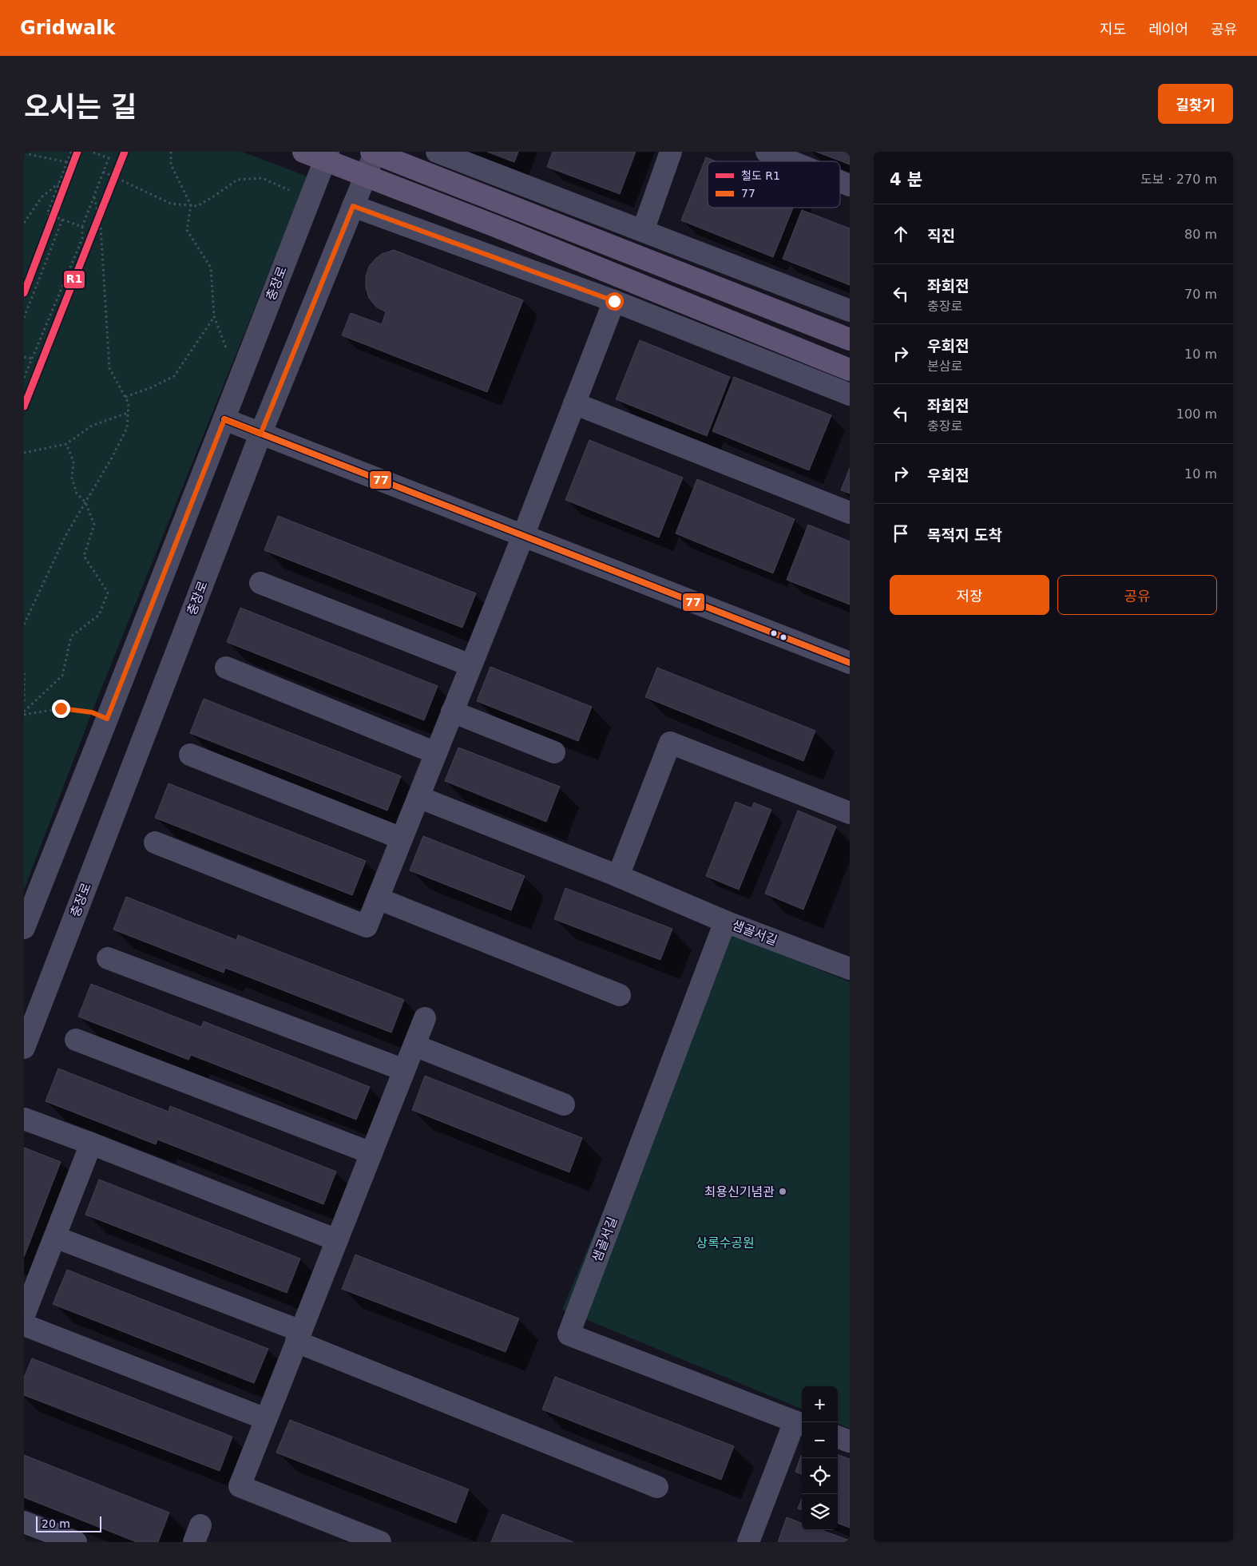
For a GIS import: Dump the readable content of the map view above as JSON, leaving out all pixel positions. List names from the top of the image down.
{
  "streets": {
    "street": ["충장로", "샘골서길"]
  },
  "parks": ["상록수공원"],
  "places": ["최용신기념관"],
  "lines": ["rail line R1", "transit line 77"],
  "legend": ["철도 R1", "77"],
  "scale_bar": "20 m",
  "page": {
    "header": "Gridwalk",
    "nav": ["지도", "레이어", "공유"],
    "title": "오시는 길",
    "buttons": [
      "길찾기",
      ["저장", "공유"]
    ],
    "heading": ["4 분", "도보 · 270 m"],
    "list": [
      ["직진", "80 m"],
      ["좌회전", "충장로", "70 m"],
      ["우회전", "본삼로", "10 m"],
      ["좌회전", "충장로", "100 m"],
      ["우회전", "10 m"],
      "목적지 도착"
    ],
    "map_buttons": ["+", "−"],
    "scale": "20 m"
  }
}
